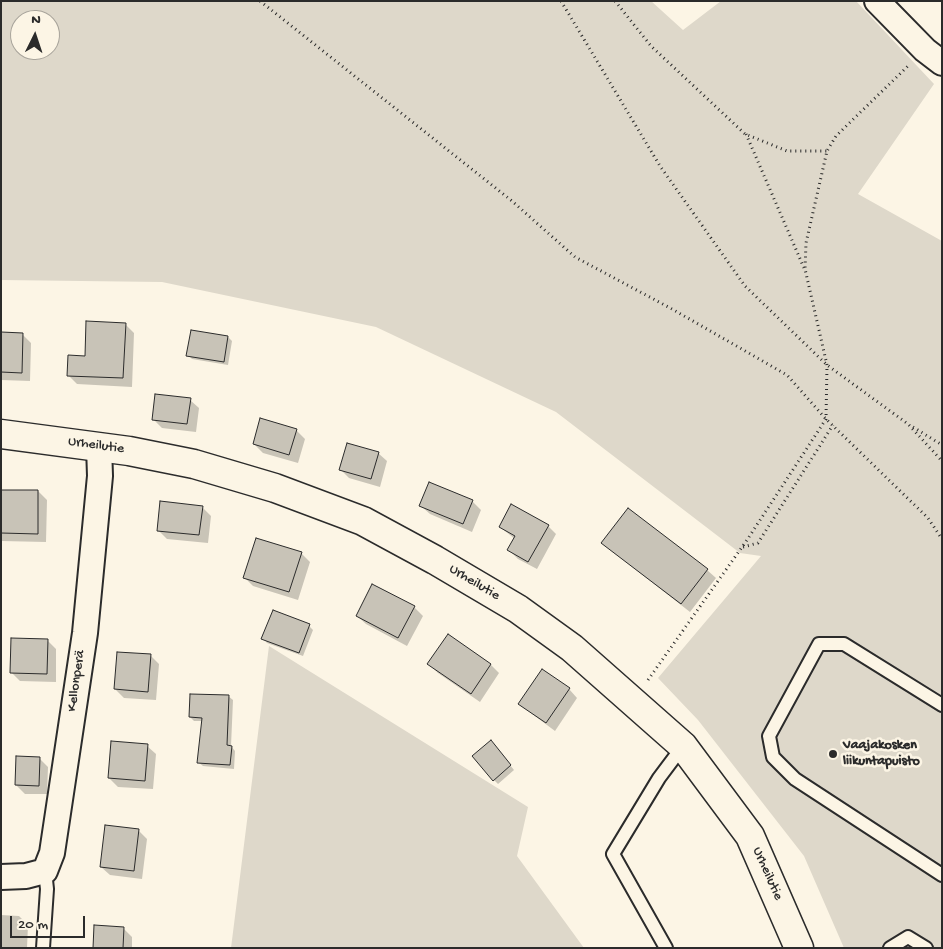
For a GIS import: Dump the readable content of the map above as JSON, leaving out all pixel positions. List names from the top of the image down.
{
  "streets": {
    "street": ["Urheilutie", "Kellonperä"]
  },
  "crossings": [
    ["Urheilutie", "Kellonperä"]
  ],
  "places": ["Vaajakosken liikuntapuisto"],
  "scale_bar": "20 m",
  "north": "top"
}
